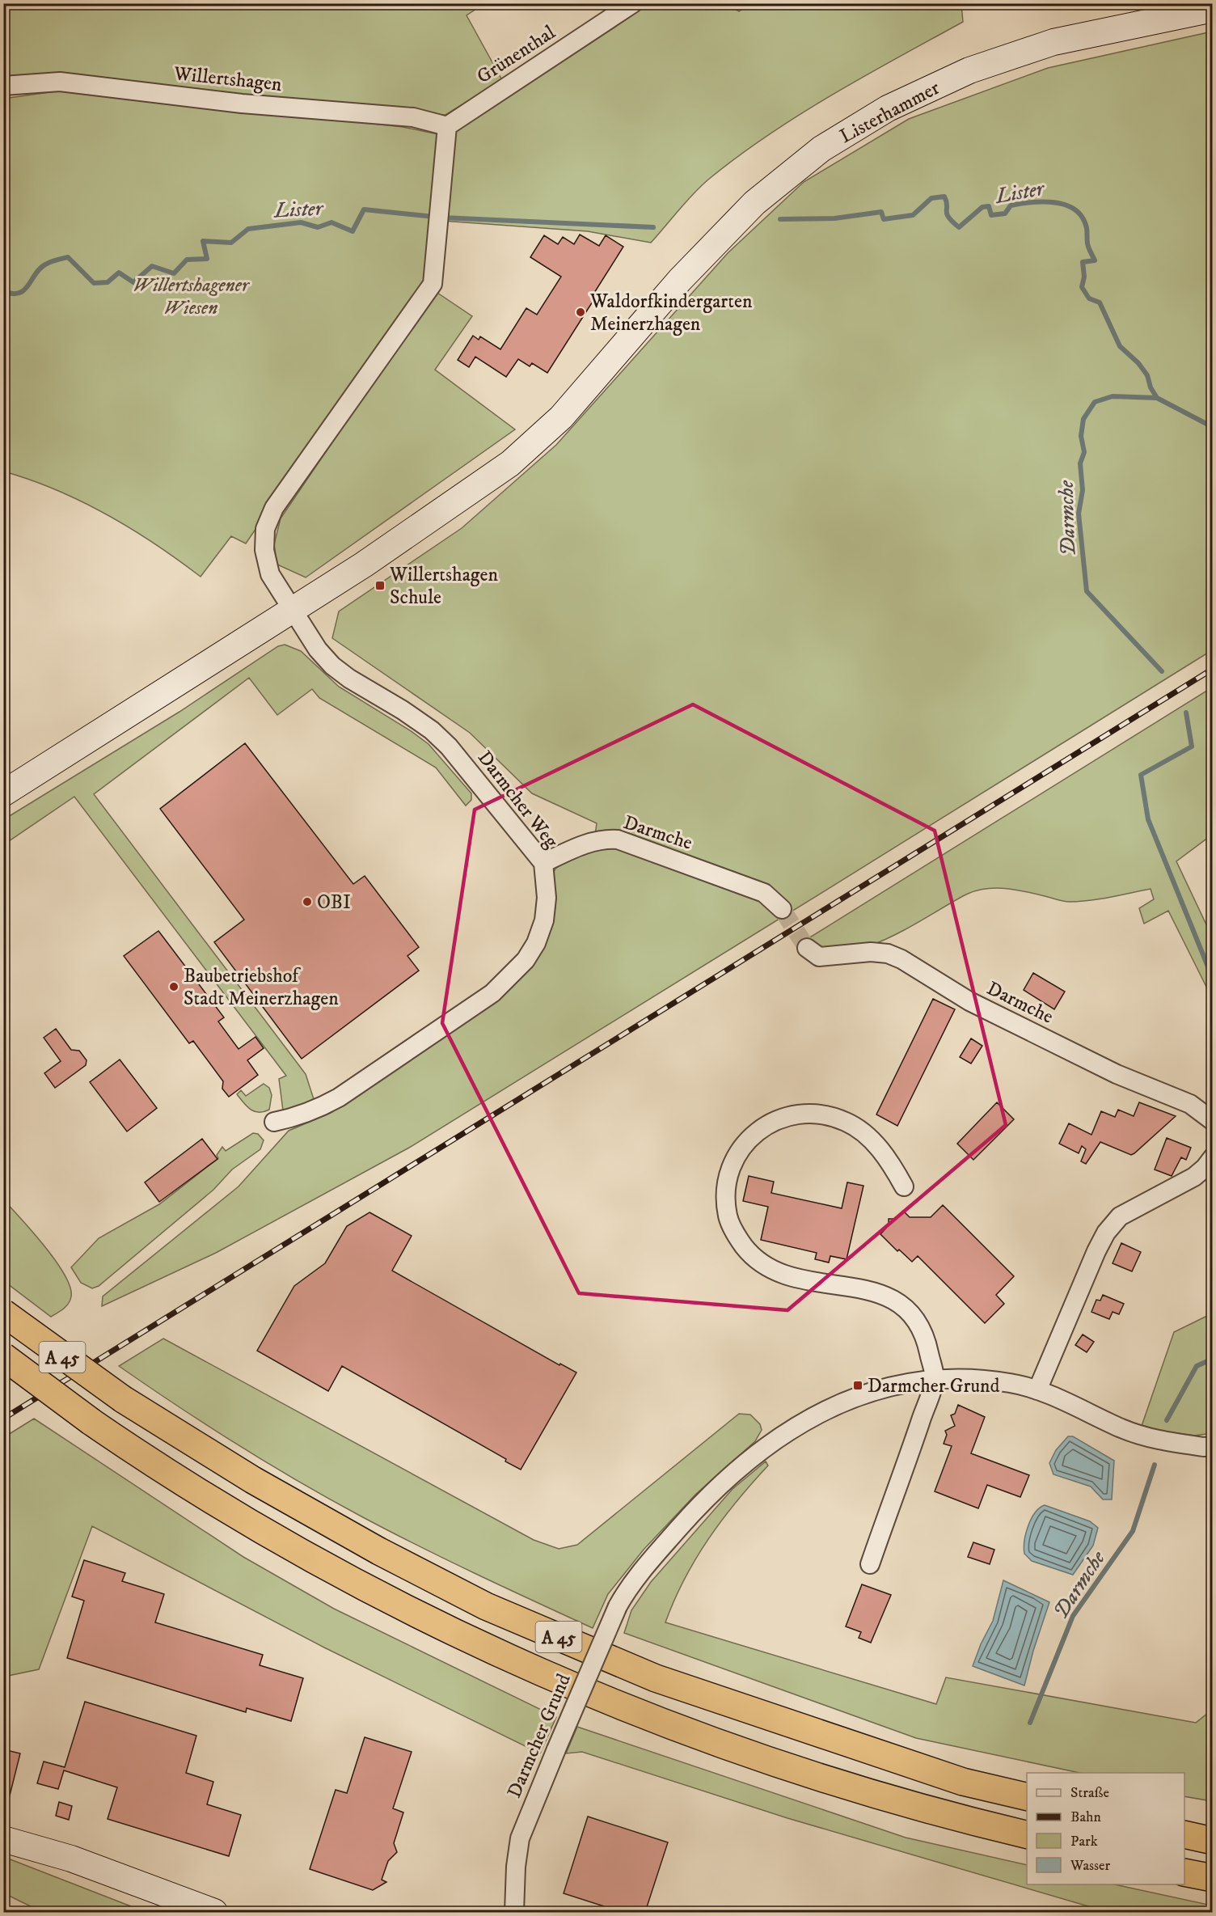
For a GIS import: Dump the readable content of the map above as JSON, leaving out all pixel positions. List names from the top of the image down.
{
  "streets": {
    "highway": ["A 45"],
    "main road": ["Listerhammer"],
    "street": [
      "Grünenthal",
      "Willertshagen",
      "Darmcher Weg",
      "Darmche",
      "Darmcher Grund"
    ]
  },
  "crossings": [
    ["Grünenthal", "Willertshagen"],
    ["Grünenthal", "Darmcher Weg"],
    ["Willertshagen", "Darmcher Weg"],
    ["Listerhammer", "Darmcher Weg"],
    ["Darmcher Weg", "Darmche"]
  ],
  "water": ["Lister", "Darmche"],
  "parks": ["Willertshagener Wiesen"],
  "places": {
    "other": ["Waldorfkindergarten Meinerzhagen", "OBI", "Baubetriebshof Stadt Meinerzhagen"],
    "transit": ["Willertshagen Schule", "Darmcher Grund"]
  },
  "legend": [
    "Straße",
    "Bahn",
    "Park",
    "Wasser"
  ]
}
